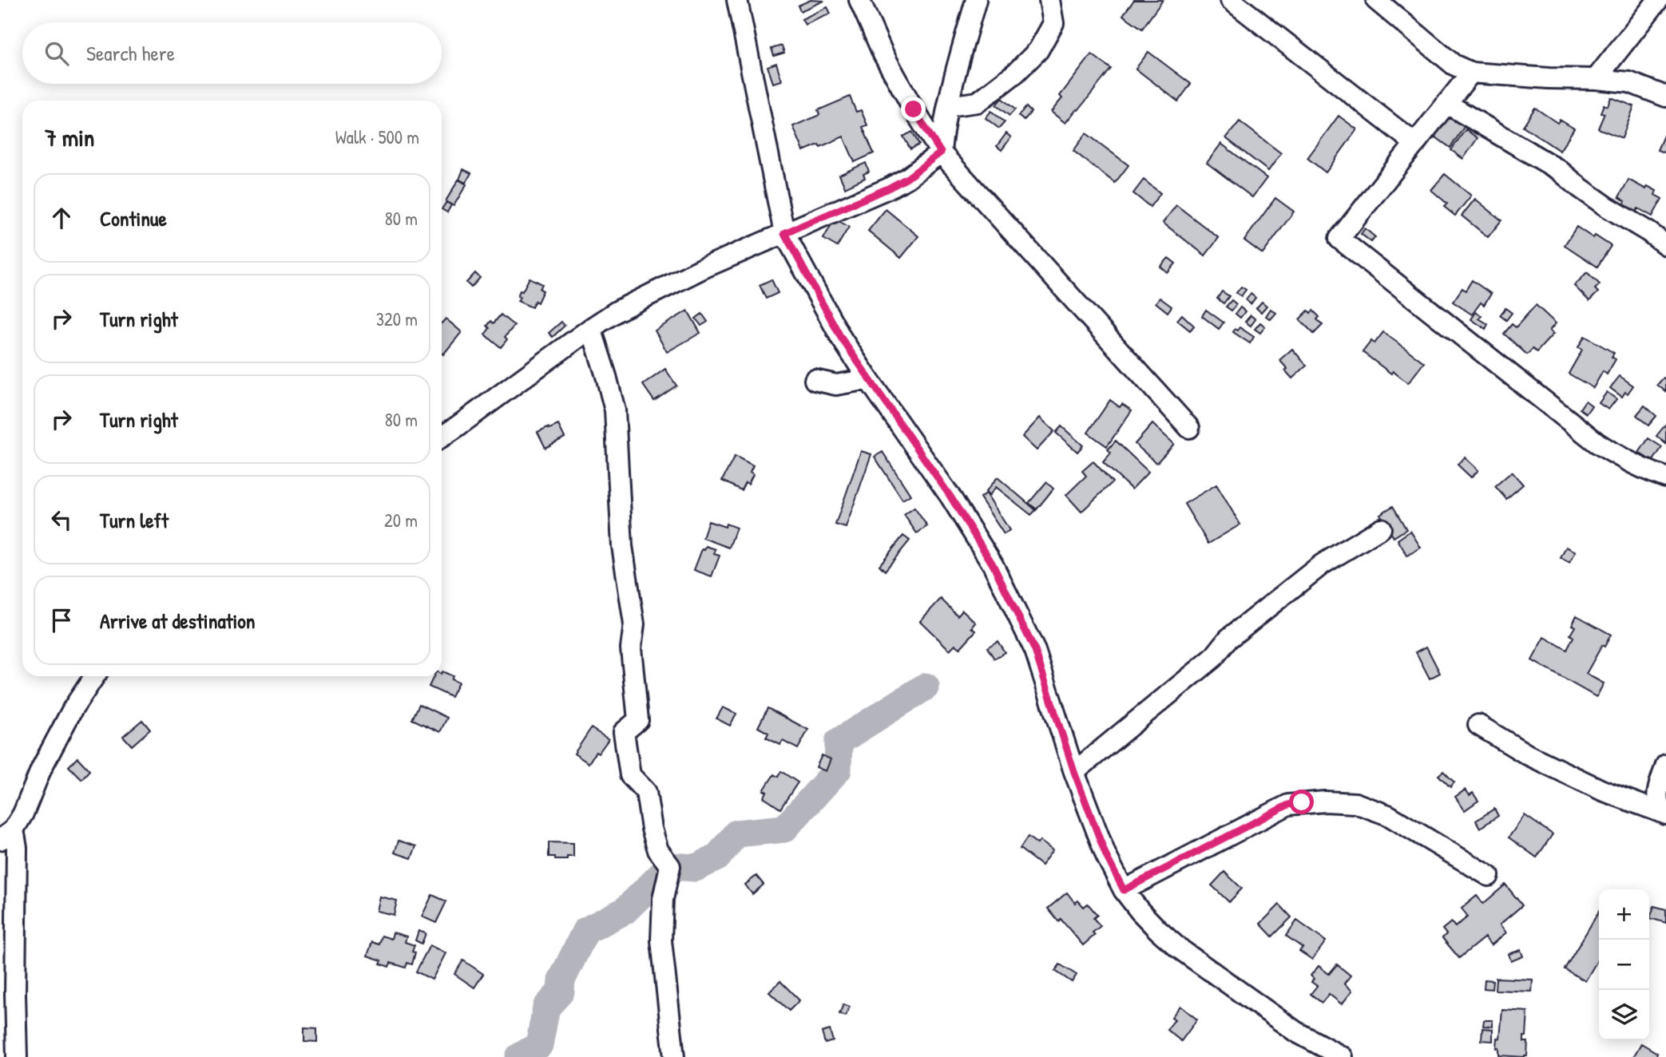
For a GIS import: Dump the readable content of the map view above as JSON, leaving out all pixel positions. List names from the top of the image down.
{
  "page": {
    "search": "Search here",
    "heading": ["7 min", "Walk · 500 m"],
    "list": [
      ["Continue", "80 m"],
      ["Turn right", "320 m"],
      ["Turn right", "80 m"],
      ["Turn left", "20 m"],
      "Arrive at destination"
    ],
    "map_buttons": ["+", "−"]
  }
}
